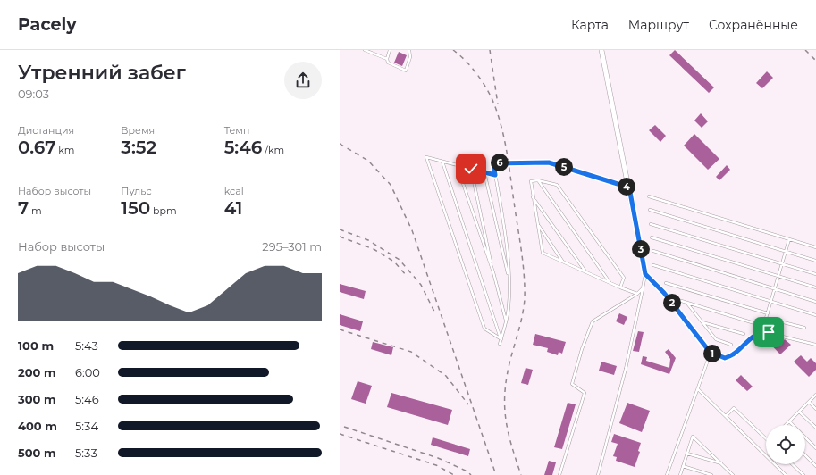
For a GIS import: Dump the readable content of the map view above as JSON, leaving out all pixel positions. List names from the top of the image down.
{
  "page": {
    "header": "Pacely",
    "nav": ["Карта", "Маршрут", "Сохранённые"],
    "heading": ["Утренний забег", "09:03"],
    "stats": [
      ["Дистанция", "0.67 km"],
      ["Время", "3:52"],
      ["Темп", "5:46 /km"],
      ["Набор высоты", "7 m"],
      ["Пульс", "150 bpm"],
      ["kcal", "41"]
    ],
    "pins": [
      "6",
      "5",
      "4",
      "3",
      "2",
      "1"
    ],
    "chart": ["Набор высоты", "295–301 m"],
    "list": [
      {
        "name": "100 m",
        "note": "5:43"
      },
      {
        "name": "200 m",
        "note": "6:00"
      },
      {
        "name": "300 m",
        "note": "5:46"
      },
      {
        "name": "400 m",
        "note": "5:34"
      },
      {
        "name": "500 m",
        "note": "5:33"
      }
    ]
  }
}
